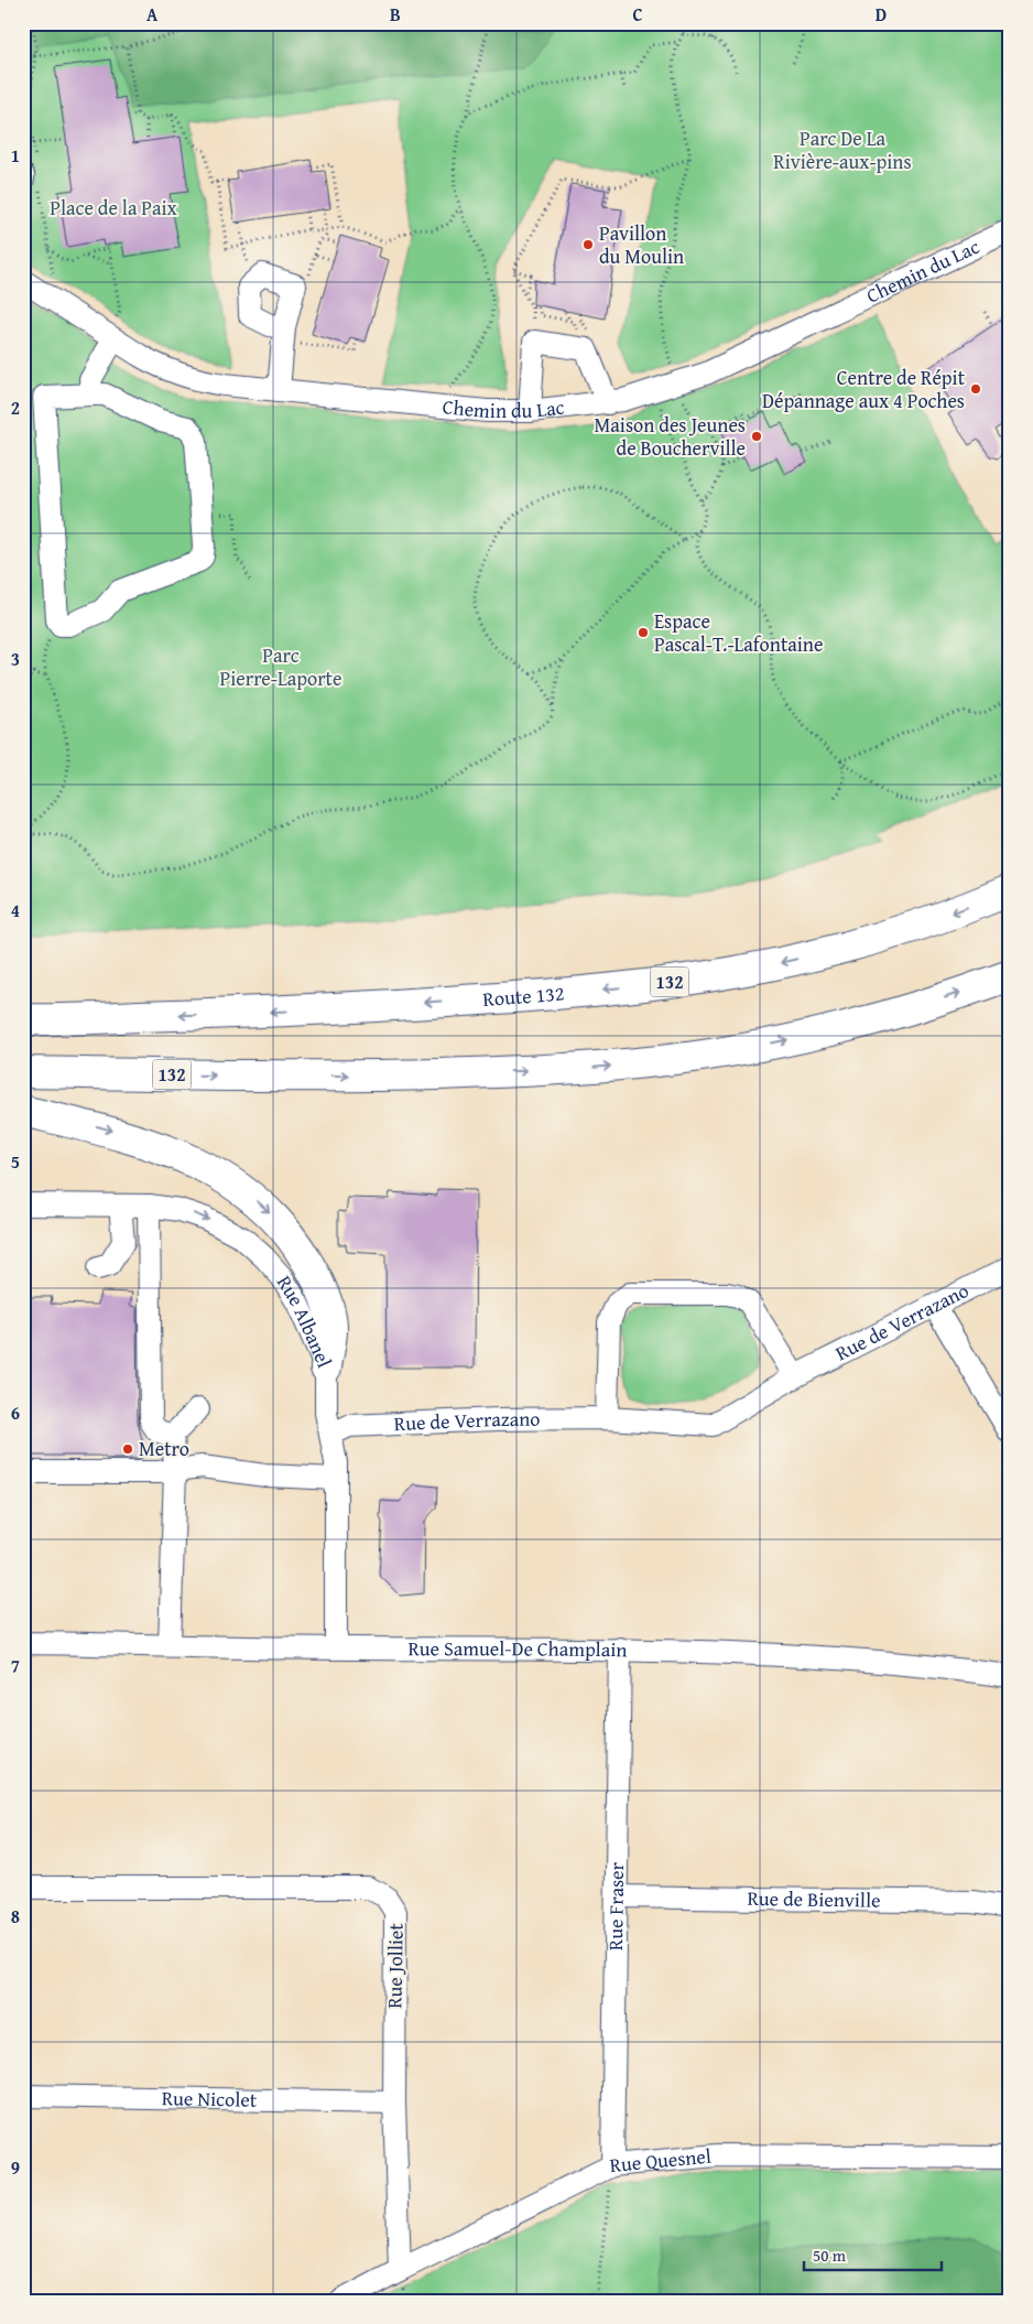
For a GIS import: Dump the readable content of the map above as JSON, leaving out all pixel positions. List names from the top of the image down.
{
  "streets": {
    "highway": ["132", "Route 132"],
    "street": [
      "Chemin du Lac",
      "Rue de Verrazano",
      "Rue Albanel",
      "Rue Samuel-De Champlain",
      "Rue de Bienville",
      "Rue Fraser",
      "Rue Jolliet",
      "Rue Nicolet",
      "Rue Quesnel"
    ]
  },
  "crossings": [
    ["Rue de Verrazano", "Rue Albanel"],
    ["Rue Albanel", "Rue Samuel-De Champlain"],
    ["Rue Samuel-De Champlain", "Rue Fraser"],
    ["Rue de Bienville", "Rue Fraser"],
    ["Rue Fraser", "Rue Quesnel"],
    ["Rue Jolliet", "Rue Nicolet"],
    ["Rue Jolliet", "Rue Quesnel"]
  ],
  "one_way": ["Rue Albanel"],
  "parks": ["Parc De La Rivière-aux-pins", "Place de la Paix", "Parc Pierre-Laporte"],
  "places": [
    "Pavillon du Moulin",
    "Centre de Répit Dépannage aux 4 Poches",
    "Maison des Jeunes de Boucherville",
    "Espace Pascal-T.-Lafontaine",
    "Metro"
  ],
  "scale_bar": "50 m",
  "grid": {
    "columns": [
      "A",
      "B",
      "C",
      "D"
    ],
    "rows": [
      "1",
      "2",
      "3",
      "4",
      "5",
      "6",
      "7",
      "8",
      "9"
    ]
  }
}
